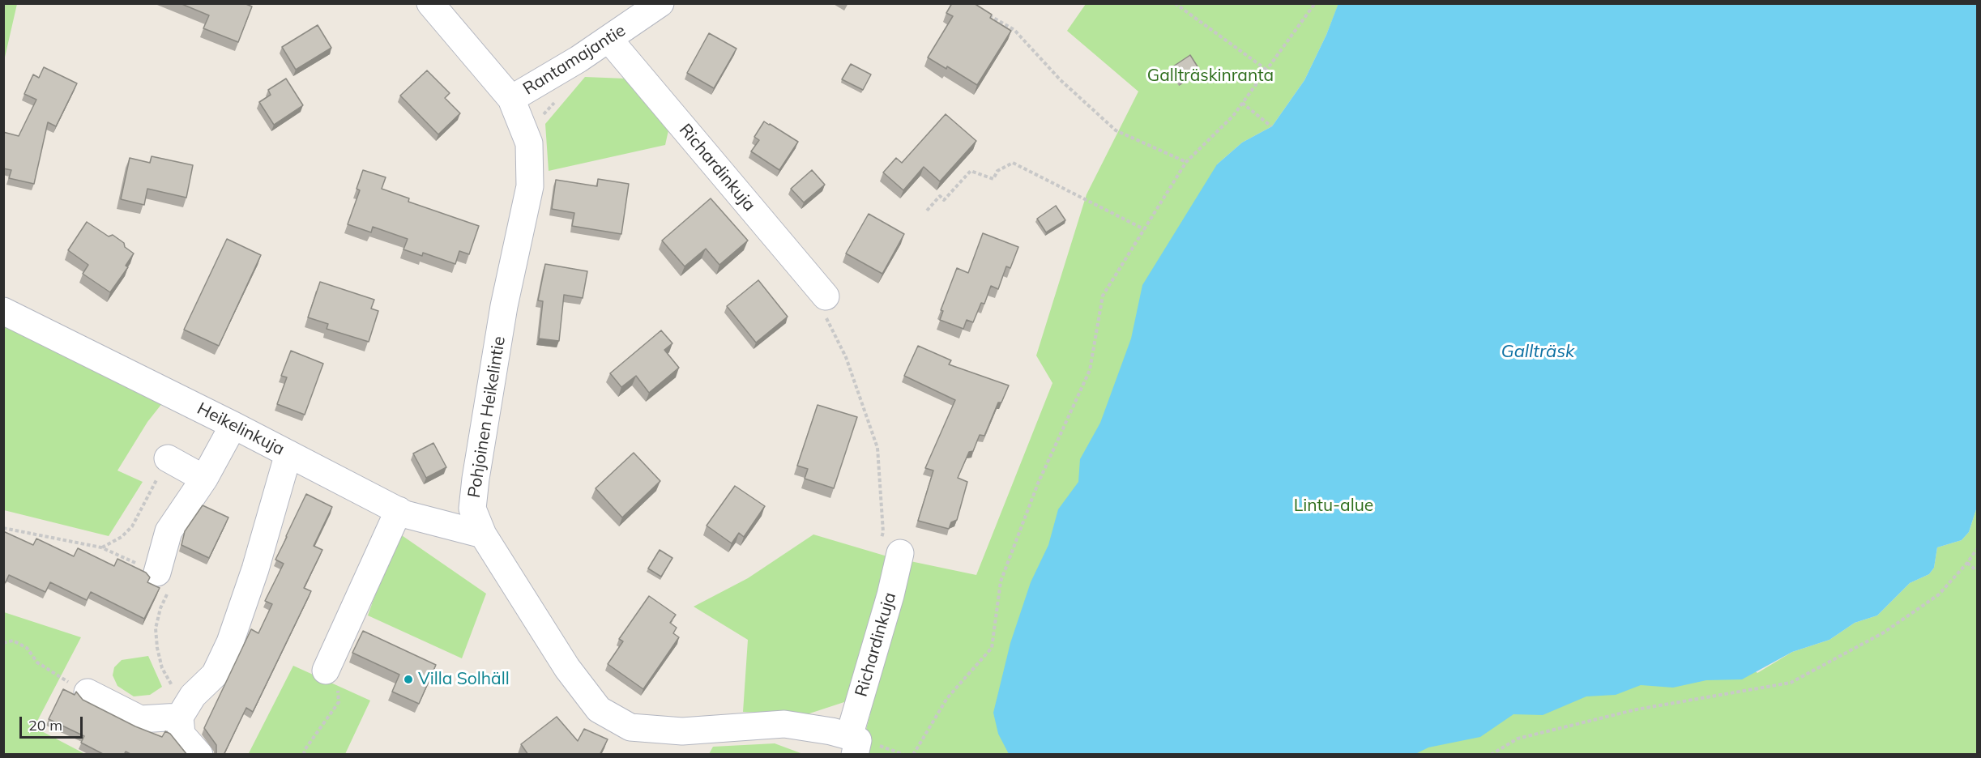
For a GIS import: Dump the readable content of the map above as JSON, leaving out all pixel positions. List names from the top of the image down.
{
  "streets": {
    "street": [
      "Rantamajantie",
      "Richardinkuja",
      "Pohjoinen Heikelintie",
      "Heikelinkuja"
    ]
  },
  "crossings": [
    ["Rantamajantie", "Richardinkuja"],
    ["Rantamajantie", "Pohjoinen Heikelintie"],
    ["Richardinkuja", "Pohjoinen Heikelintie"],
    ["Pohjoinen Heikelintie", "Heikelinkuja"]
  ],
  "water": ["Gallträsk"],
  "parks": ["Gallträskinranta", "Lintu-alue"],
  "places": ["Villa Solhäll"],
  "scale_bar": "20 m"
}
